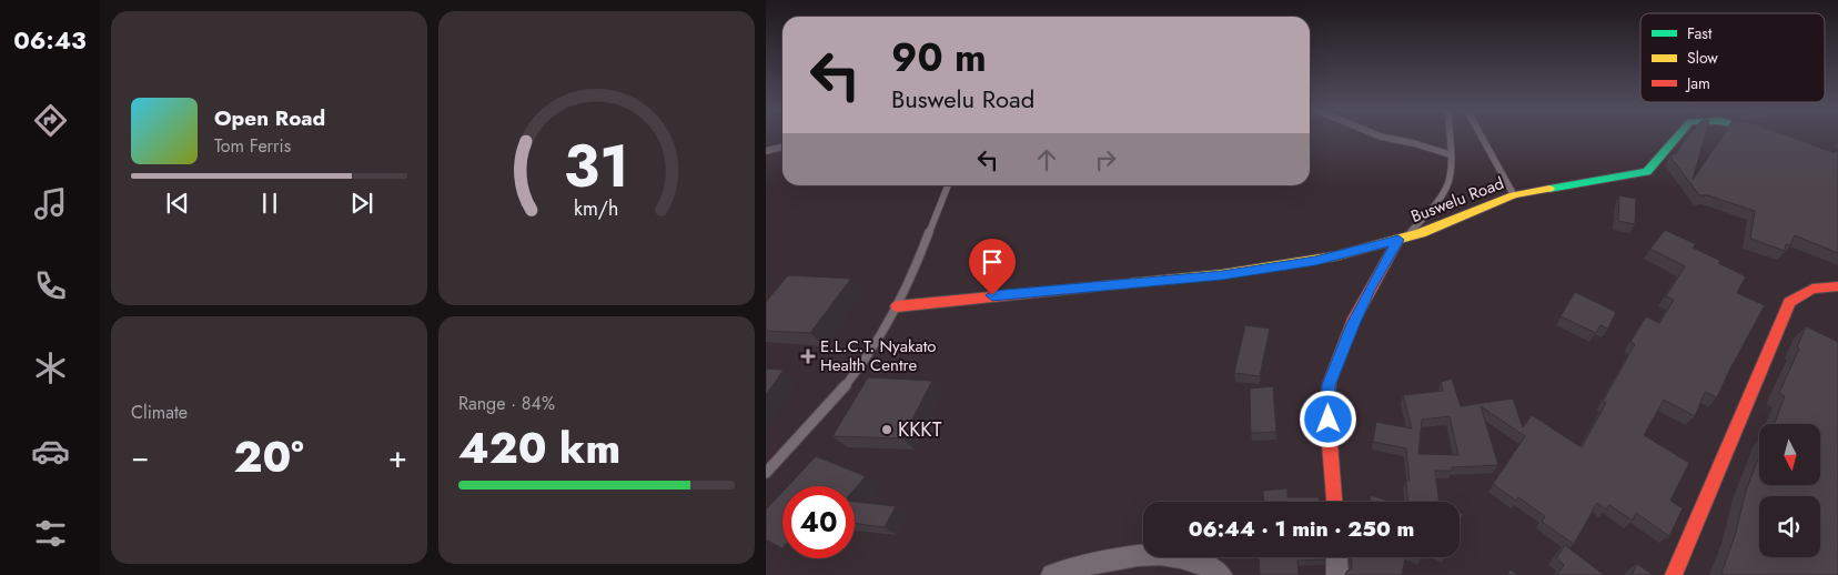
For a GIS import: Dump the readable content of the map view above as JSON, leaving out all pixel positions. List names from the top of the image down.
{
  "streets": {
    "street": ["Buswelu Road"]
  },
  "places": {
    "health": ["E.L.C.T. Nyakato Health Centre"],
    "other": ["KKKT"]
  },
  "legend": ["Fast", "Slow", "Jam"],
  "north": "bottom",
  "page": {
    "tabs": "06:43",
    "turn": ["90 m", "Buswelu Road"],
    "song": ["Open Road", "Tom Ferris"],
    "tile": [
      "Climate",
      ["Range · 84%", "420 km"]
    ],
    "heat": ["−", "20°", "+"],
    "limit": "40",
    "trip": "06:44 · 1 min · 250 m",
    "gauge": ["31", "km/h"]
  }
}
